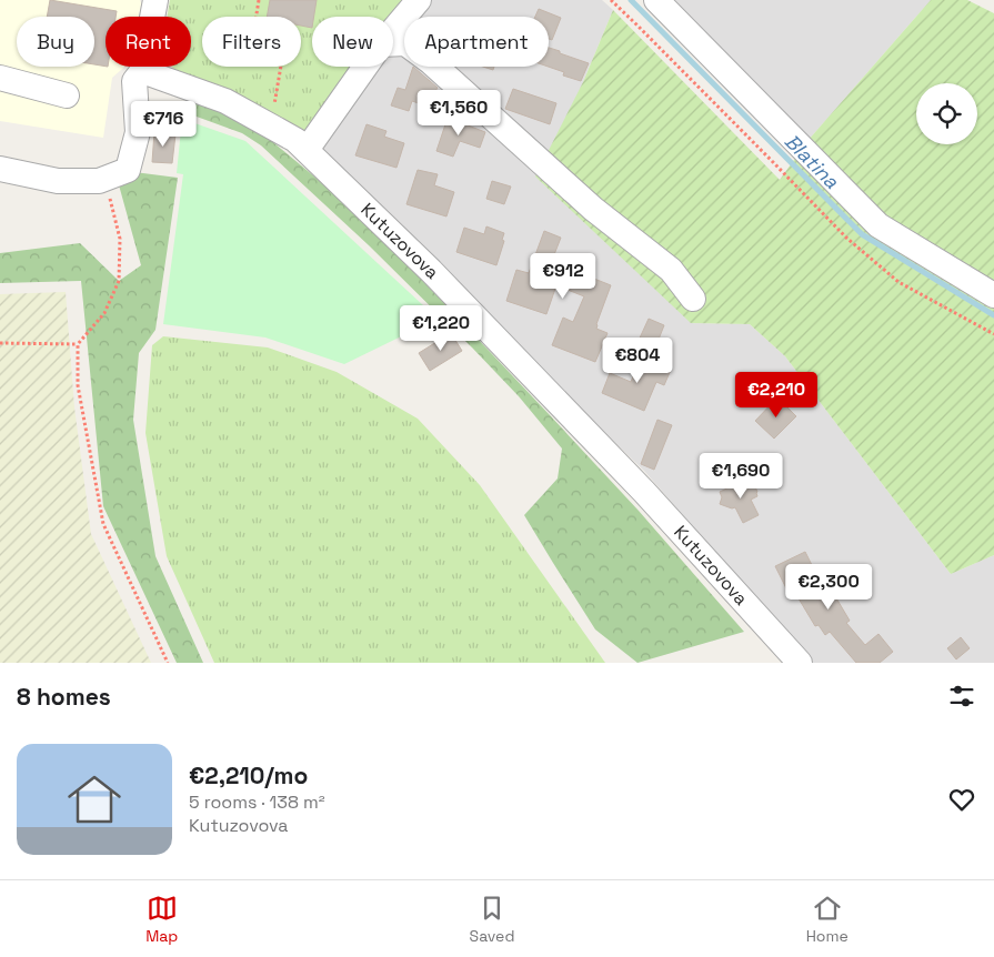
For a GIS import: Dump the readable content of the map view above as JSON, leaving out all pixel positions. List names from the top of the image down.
{
  "streets": {
    "street": ["Kutuzovova"]
  },
  "water": ["Blatina"],
  "page": {
    "chip": [
      "Buy",
      "Rent",
      "Filters",
      "New",
      "Apartment"
    ],
    "price": [
      "€1,560",
      "€716",
      "€912",
      "€1,220",
      "€804",
      "€2,210",
      "€1,690",
      "€2,300"
    ],
    "heading": "8 homes",
    "list": [
      {
        "name": "€2,210/mo",
        "note": "5 rooms · 138 m² · Kutuzovova"
      }
    ],
    "tabs": ["Map", "Saved", "Home"]
  }
}
